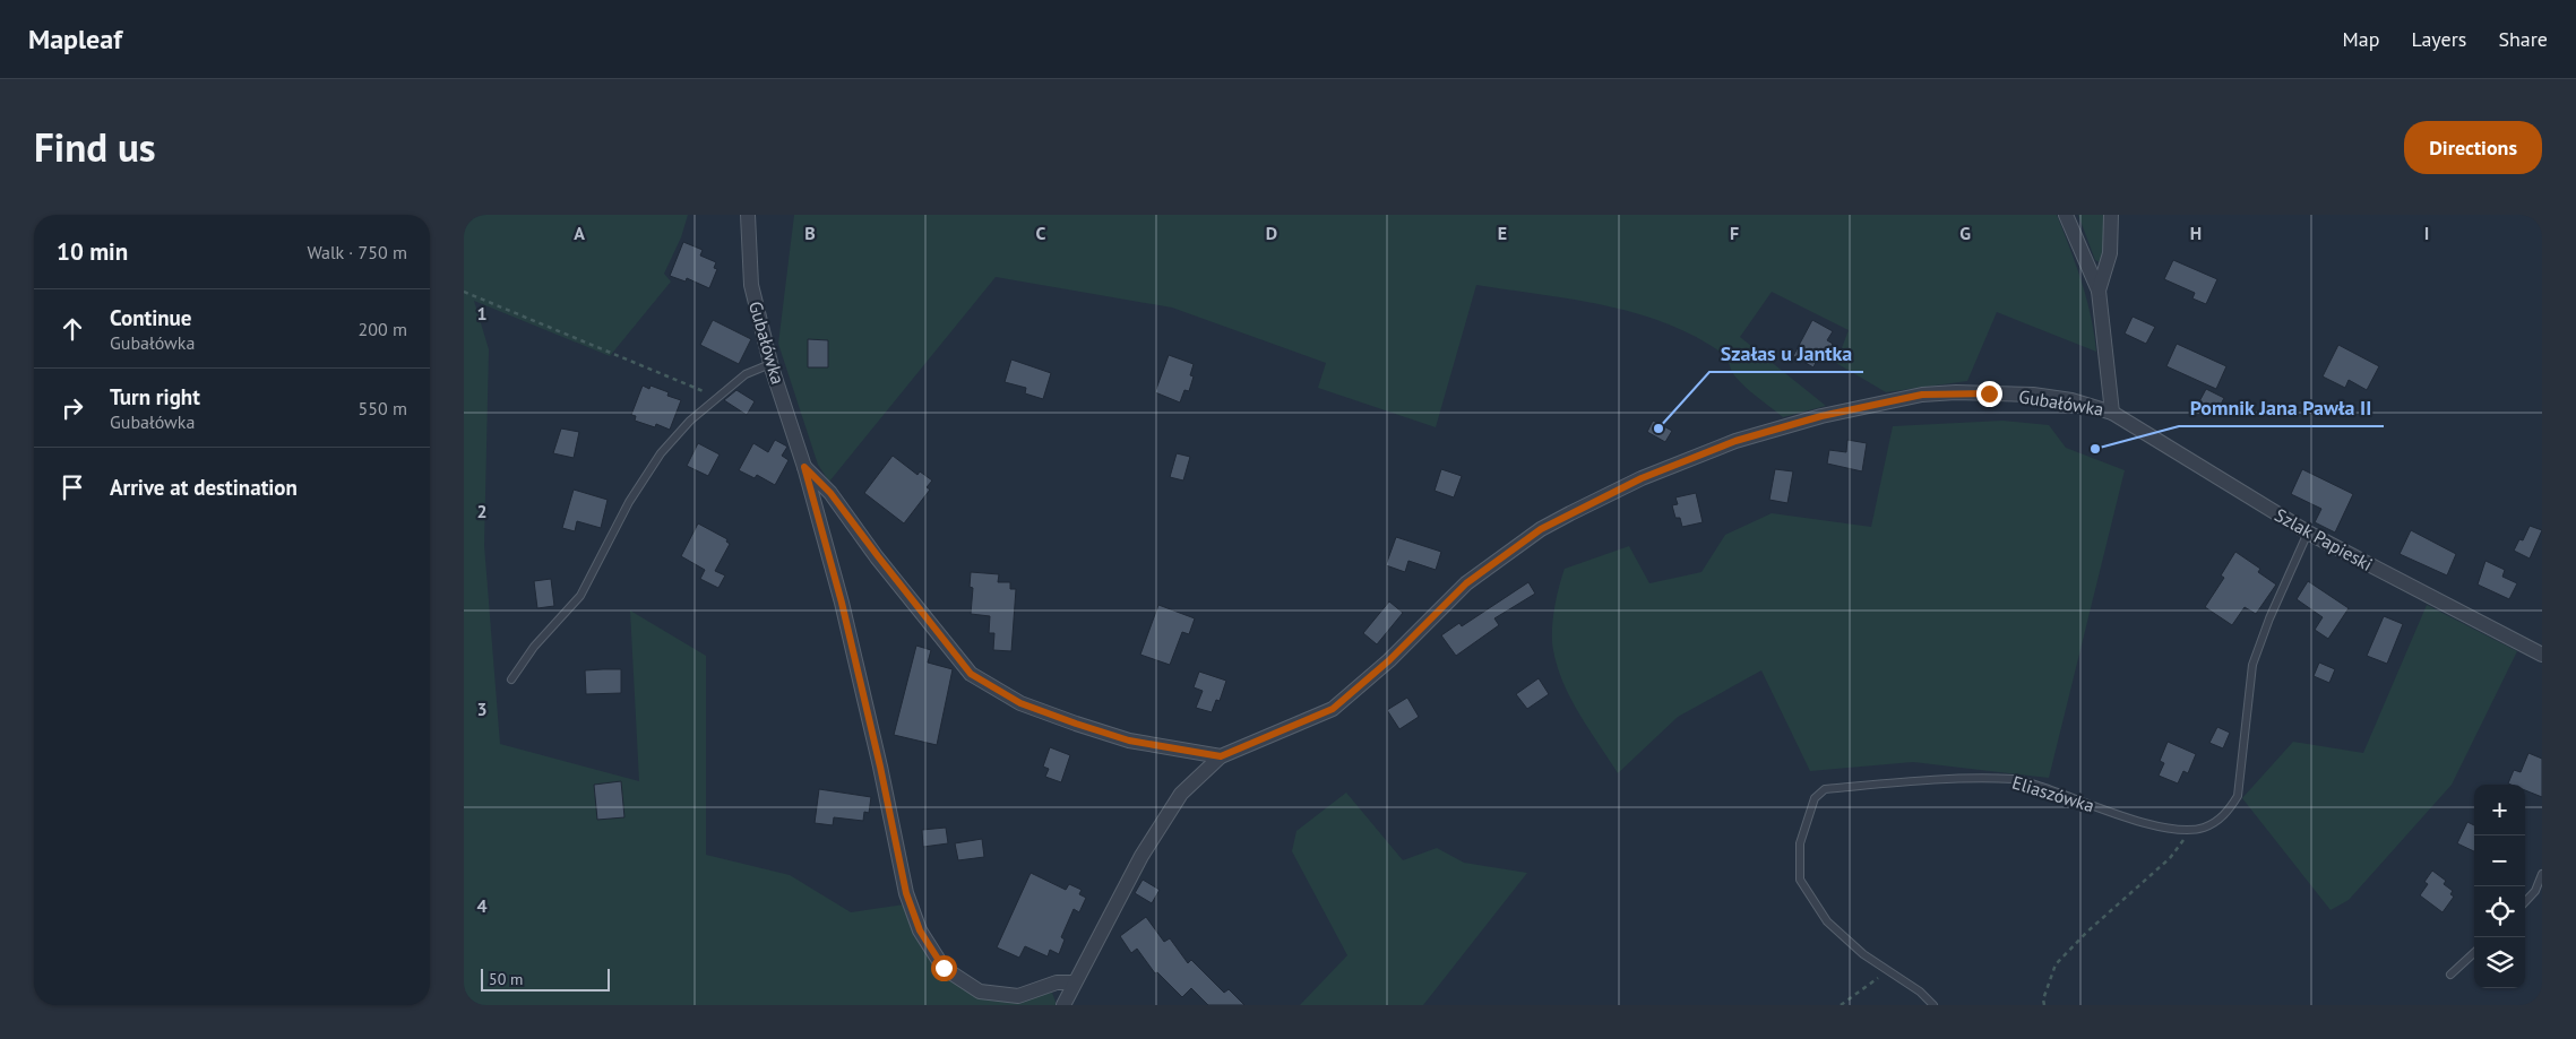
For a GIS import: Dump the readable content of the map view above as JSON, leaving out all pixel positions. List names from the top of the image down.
{
  "streets": {
    "street": ["Gubałówka", "Szlak Papieski"],
    "lane": ["Eliaszówka"]
  },
  "crossings": [
    ["Gubałówka", "Szlak Papieski"],
    ["Szlak Papieski", "Eliaszówka"]
  ],
  "places": ["Szałas u Jantka", "Pomnik Jana Pawła II"],
  "scale_bar": "50 m",
  "page": {
    "header": "Mapleaf",
    "nav": ["Map", "Layers", "Share"],
    "title": "Find us",
    "buttons": "Directions",
    "heading": ["10 min", "Walk · 750 m"],
    "list": [
      ["Continue", "Gubałówka", "200 m"],
      ["Turn right", "Gubałówka", "550 m"],
      "Arrive at destination"
    ],
    "map_buttons": ["+", "−"],
    "scale": "50 m"
  },
  "grid": {
    "columns": [
      "A",
      "B",
      "C",
      "D",
      "E",
      "F",
      "G",
      "H",
      "I"
    ],
    "rows": [
      "1",
      "2",
      "3",
      "4"
    ]
  }
}
